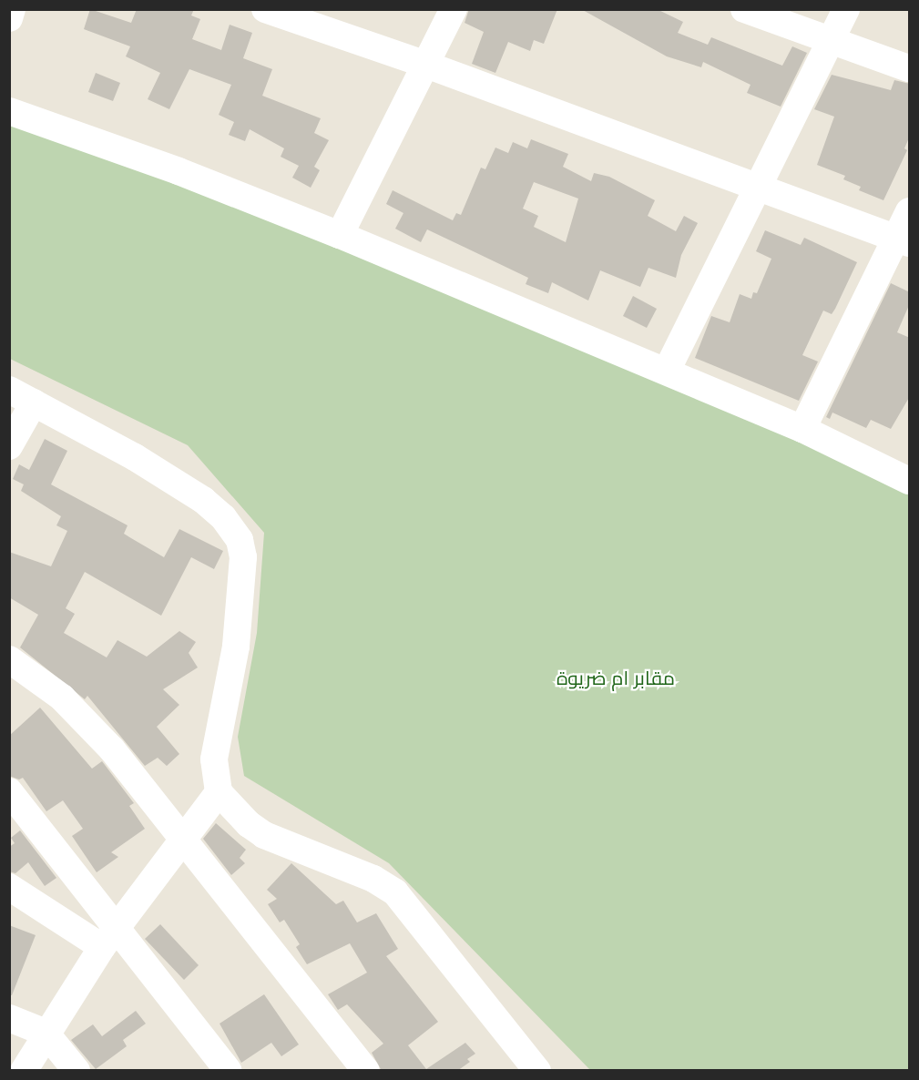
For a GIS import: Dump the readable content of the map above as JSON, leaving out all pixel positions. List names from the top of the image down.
{
  "parks": ["مقابر ام ضريوة"]
}
